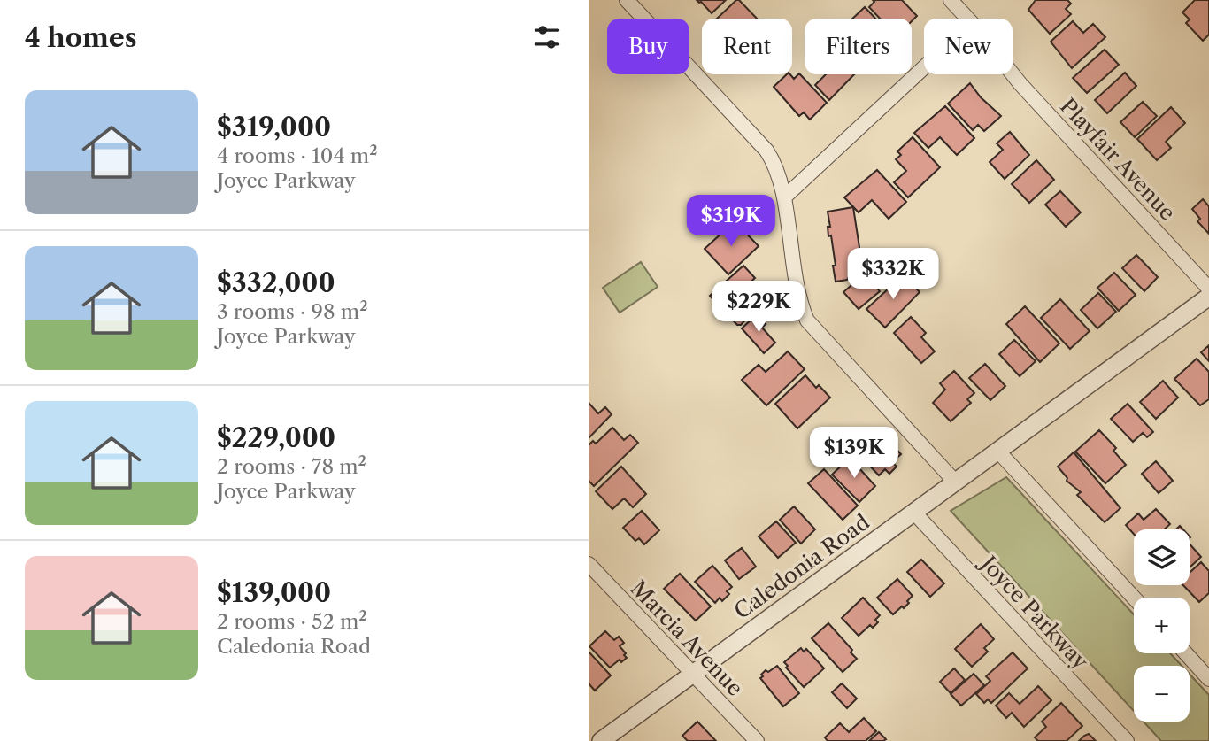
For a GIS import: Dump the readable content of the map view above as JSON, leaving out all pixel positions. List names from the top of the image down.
{
  "streets": {
    "street": [
      "Playfair Avenue",
      "Caledonia Road",
      "Joyce Parkway",
      "Marcia Avenue"
    ]
  },
  "crossings": [
    ["Caledonia Road", "Joyce Parkway"],
    ["Caledonia Road", "Marcia Avenue"]
  ],
  "page": {
    "heading": "4 homes",
    "chip": [
      "Buy",
      "Rent",
      "Filters",
      "New"
    ],
    "list": [
      {
        "name": "$319,000",
        "note": "4 rooms · 104 m² · Joyce Parkway"
      },
      {
        "name": "$332,000",
        "note": "3 rooms · 98 m² · Joyce Parkway"
      },
      {
        "name": "$229,000",
        "note": "2 rooms · 78 m² · Joyce Parkway"
      },
      {
        "name": "$139,000",
        "note": "2 rooms · 52 m² · Caledonia Road"
      }
    ],
    "price": [
      "$319K",
      "$332K",
      "$229K",
      "$139K"
    ],
    "map_buttons": ["+", "−"]
  }
}
